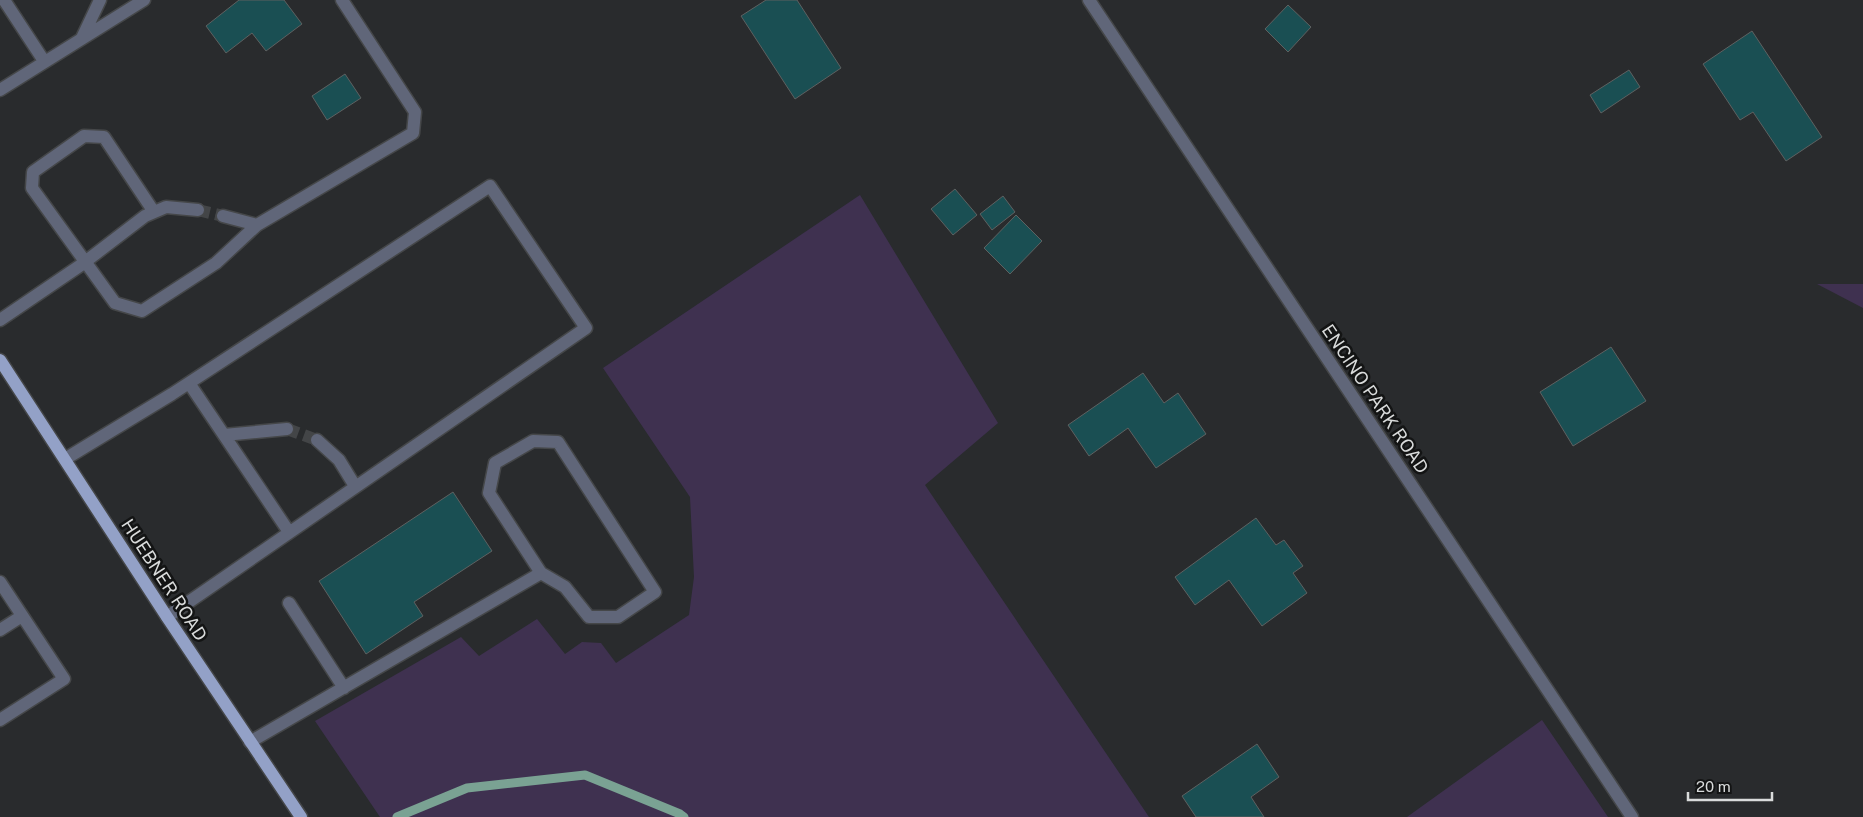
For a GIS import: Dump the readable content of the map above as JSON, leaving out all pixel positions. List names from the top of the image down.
{
  "streets": {
    "main road": ["HUEBNER ROAD"],
    "street": ["ENCINO PARK ROAD"]
  },
  "scale_bar": "20 m"
}
